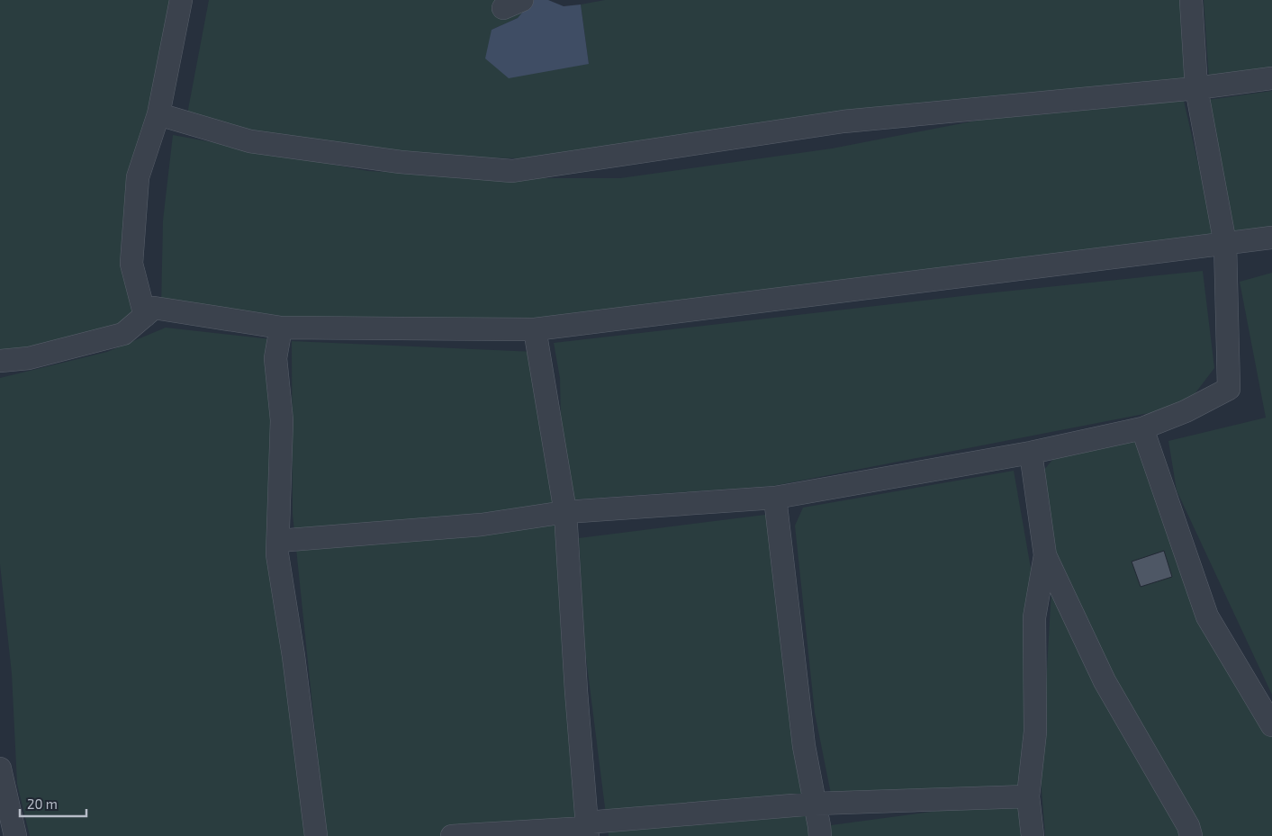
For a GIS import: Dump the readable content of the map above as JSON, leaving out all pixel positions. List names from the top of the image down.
{
  "scale_bar": "20 m"
}
